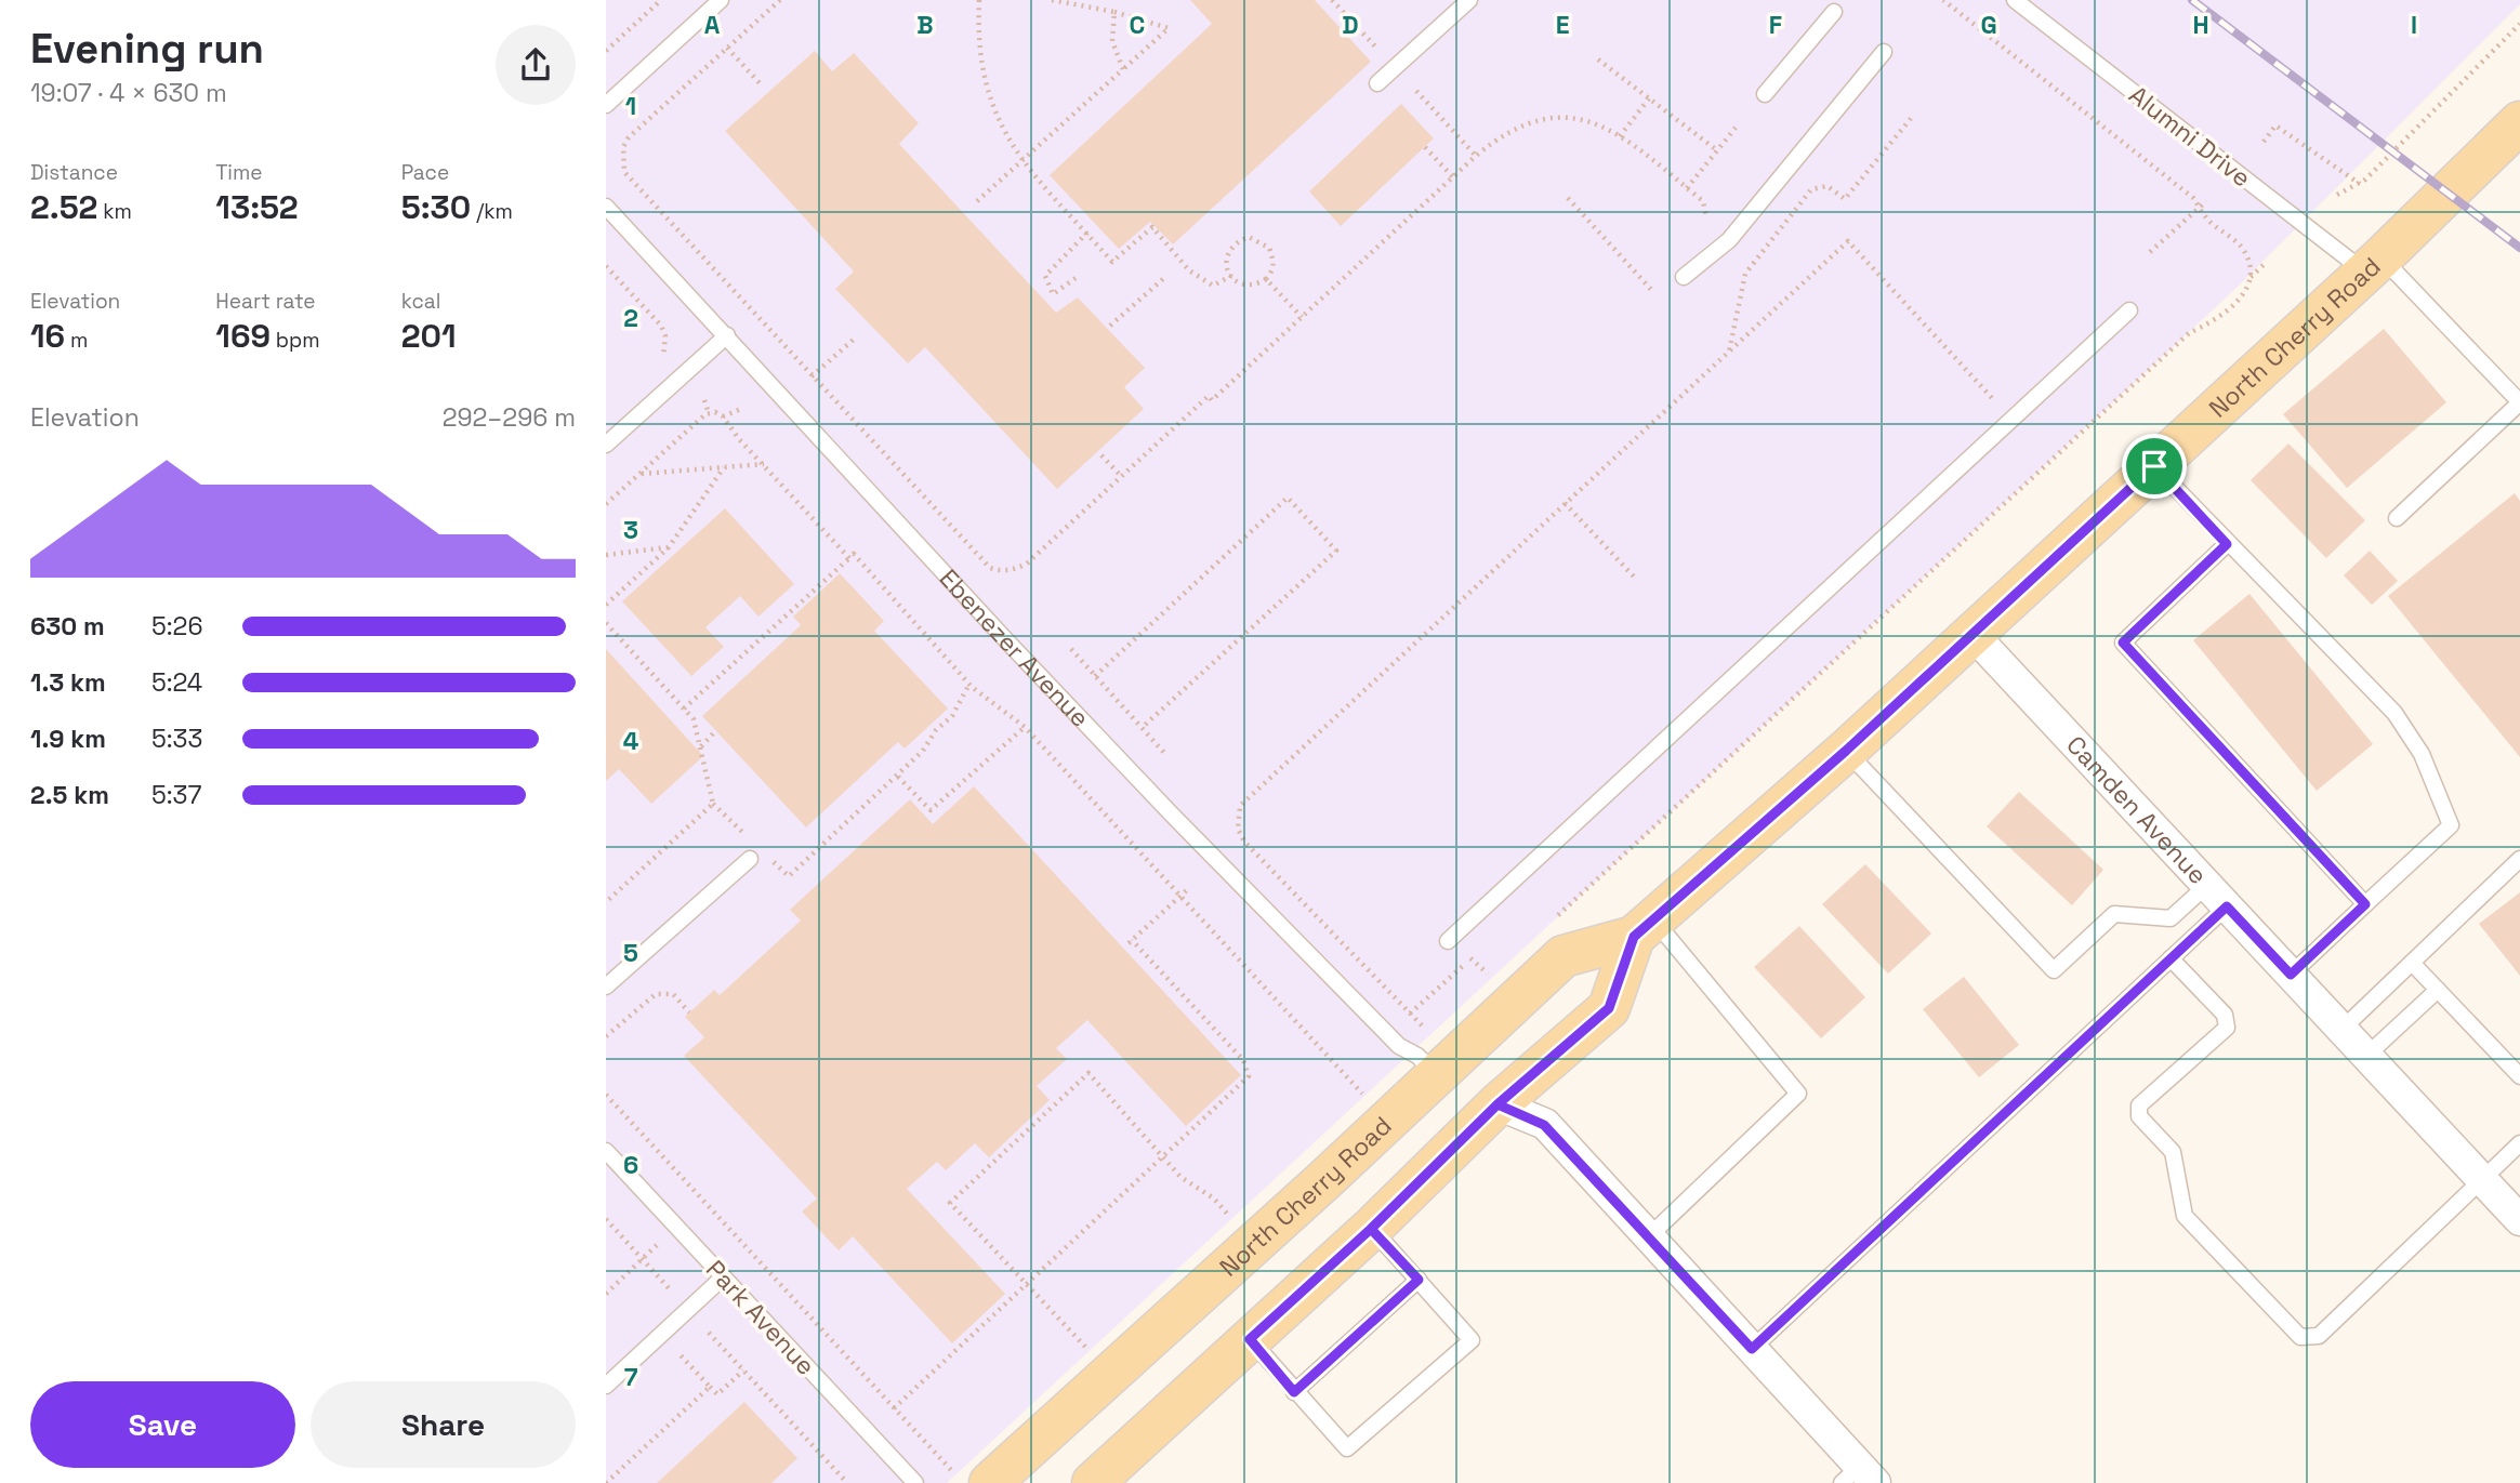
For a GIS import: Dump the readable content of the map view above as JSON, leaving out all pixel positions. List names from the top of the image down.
{
  "streets": {
    "main road": ["North Cherry Road"],
    "street": ["Camden Avenue"],
    "lane": ["Alumni Drive", "Ebenezer Avenue", "Park Avenue"]
  },
  "crossings": [
    ["Alumni Drive", "North Cherry Road"],
    ["North Cherry Road", "Ebenezer Avenue"],
    ["North Cherry Road", "Camden Avenue"]
  ],
  "page": {
    "heading": ["Evening run", "19:07 · 4 × 630 m"],
    "stats": [
      ["Distance", "2.52 km"],
      ["Time", "13:52"],
      ["Pace", "5:30 /km"],
      ["Elevation", "16 m"],
      ["Heart rate", "169 bpm"],
      ["kcal", "201"]
    ],
    "chart": ["Elevation", "292–296 m"],
    "list": [
      {
        "name": "630 m",
        "note": "5:26"
      },
      {
        "name": "1.3 km",
        "note": "5:24"
      },
      {
        "name": "1.9 km",
        "note": "5:33"
      },
      {
        "name": "2.5 km",
        "note": "5:37"
      }
    ],
    "buttons": ["Save", "Share"]
  },
  "grid": {
    "columns": [
      "A",
      "B",
      "C",
      "D",
      "E",
      "F",
      "G",
      "H",
      "I"
    ],
    "rows": [
      "1",
      "2",
      "3",
      "4",
      "5",
      "6",
      "7"
    ]
  }
}
